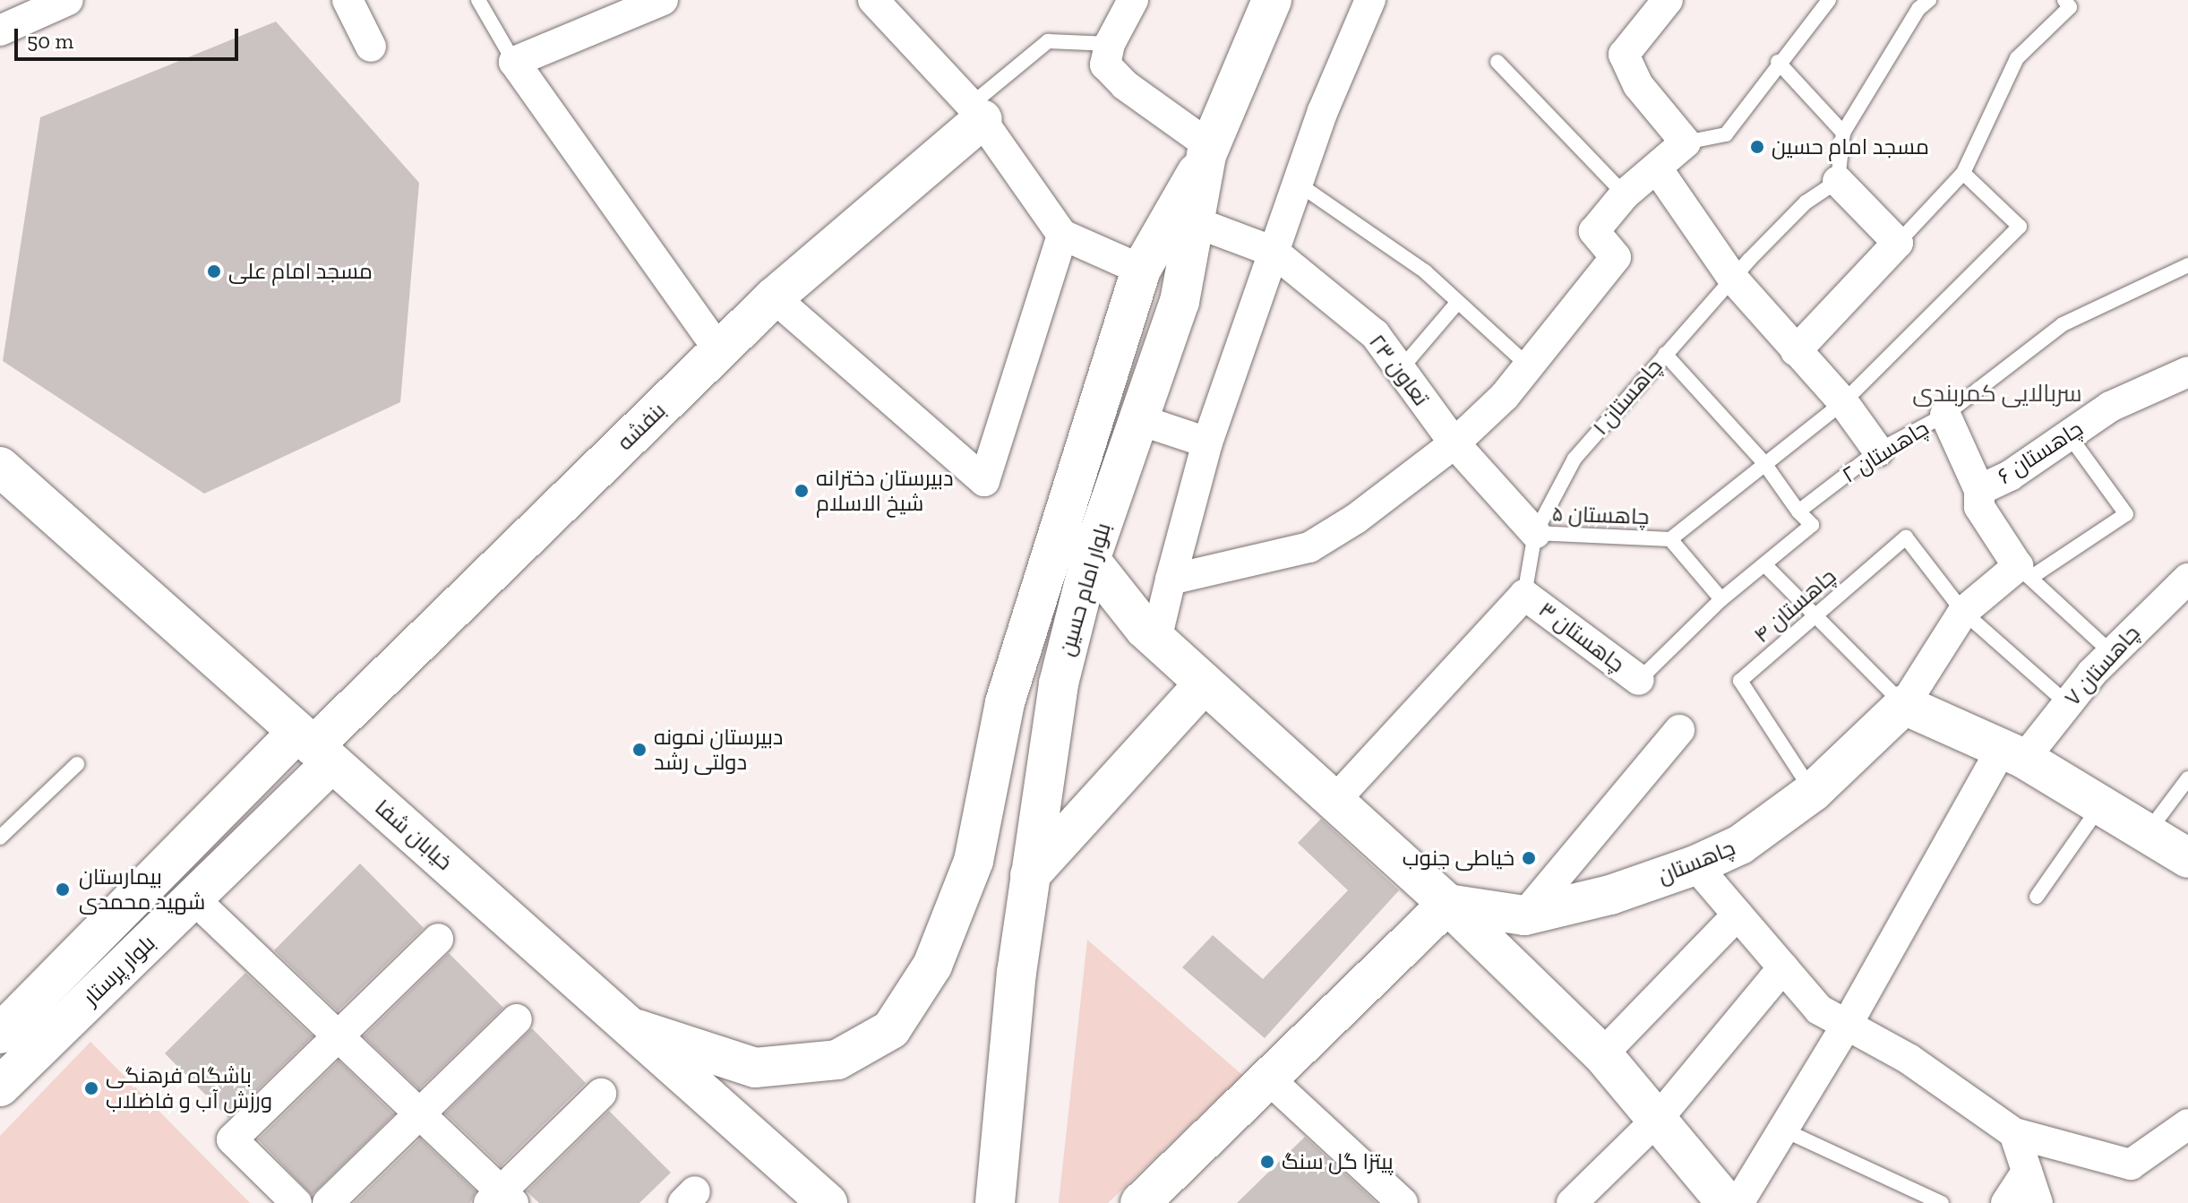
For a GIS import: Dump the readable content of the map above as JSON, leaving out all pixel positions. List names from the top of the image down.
{
  "streets": {
    "street": [
      "تعاون ۲۳",
      "بنفشه",
      "چاهستان ۶",
      "بلوار امام حسین",
      "چاهستان ۳",
      "چاهستان ۷",
      "خیابان شفا",
      "چاهستان",
      "بلوار پرستار"
    ],
    "lane": [
      "چاهستان ۱",
      "چاهستان ۲",
      "چاهستان ۵",
      "چاهستان ۴"
    ]
  },
  "crossings": [
    ["تعاون ۲۳", "چاهستان ۱"],
    ["تعاون ۲۳", "چاهستان ۵"],
    ["تعاون ۲۳", "بلوار امام حسین"],
    ["چاهستان ۱", "چاهستان ۵"],
    ["چاهستان ۱", "چاهستان ۳"],
    ["بنفشه", "خیابان شفا"],
    ["بنفشه", "بلوار پرستار"],
    ["چاهستان ۴", "چاهستان"],
    ["خیابان شفا", "بلوار پرستار"]
  ],
  "districts": ["سربالایی کمربندی"],
  "places": [
    "مسجد امام حسین",
    "مسجد امام علی",
    "دبیرستان دخترانه شیخ الاسلام",
    "دبیرستان نمونه دولتی رشد",
    "خیاطی جنوب",
    "بیمارستان شهید محمدی",
    "باشگاه فرهنگی ورزش آب و فاضلاب",
    "پیتزا گل سنگ"
  ],
  "scale_bar": "50 m"
}
